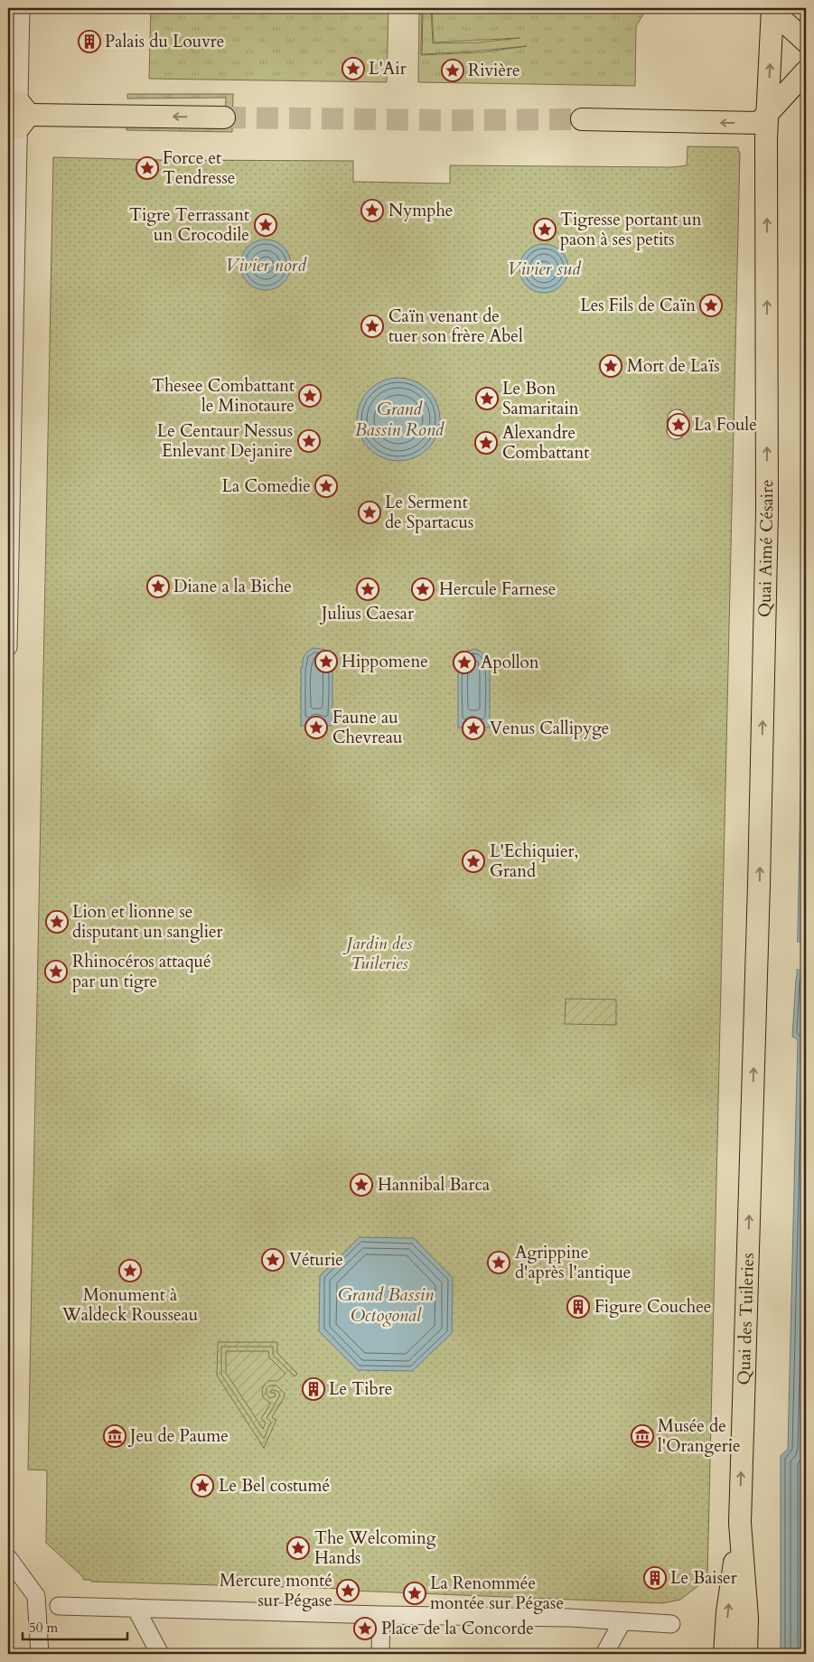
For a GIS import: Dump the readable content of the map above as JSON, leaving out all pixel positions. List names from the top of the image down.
{
  "streets": {
    "main road": ["Quai Aimé Césaire", "Quai des Tuileries"]
  },
  "crossings": [
    ["Quai Aimé Césaire", "Quai des Tuileries"]
  ],
  "one_way": ["Quai Aimé Césaire", "Quai des Tuileries"],
  "water": [
    "Vivier nord",
    "Vivier sud",
    "Grand Bassin Rond",
    "Grand Bassin Octogonal"
  ],
  "parks": ["Jardin des Tuileries"],
  "places": {
    "building": [
      "Palais du Louvre",
      "Figure Couchee",
      "Le Tibre",
      "Le Baiser"
    ],
    "place": [
      "L'Air",
      "Rivière",
      "Force et Tendresse",
      "Nymphe",
      "Tigre Terrassant un Crocodile",
      "Tigresse portant un paon à ses petits",
      "Les Fils de Caïn",
      "Caïn venant de tuer son frère Abel",
      "Mort de Laïs",
      "Thesee Combattant le Minotaure",
      "Le Bon Samaritain",
      "La Foule",
      "Le Centaur Nessus Enlevant Dejanire",
      "Alexandre Combattant",
      "La Comedie",
      "Le Serment de Spartacus",
      "Diane a la Biche",
      "Julius Caesar",
      "Hercule Farnese",
      "Hippomene",
      "Apollon",
      "Faune au Chevreau",
      "Venus Callipyge",
      "L'Echiquier, Grand",
      "Lion et lionne se disputant un sanglier",
      "Rhinocéros attaqué par un tigre",
      "Hannibal Barca",
      "Véturie",
      "Agrippine d'après l'antique",
      "Monument à Waldeck Rousseau",
      "Le Bel costumé",
      "The Welcoming Hands",
      "Mercure monté sur Pégase",
      "La Renommée montée sur Pégase",
      "Place de la Concorde"
    ],
    "museum": ["Jeu de Paume", "Musée de l'Orangerie"]
  },
  "scale_bar": "50 m"
}
